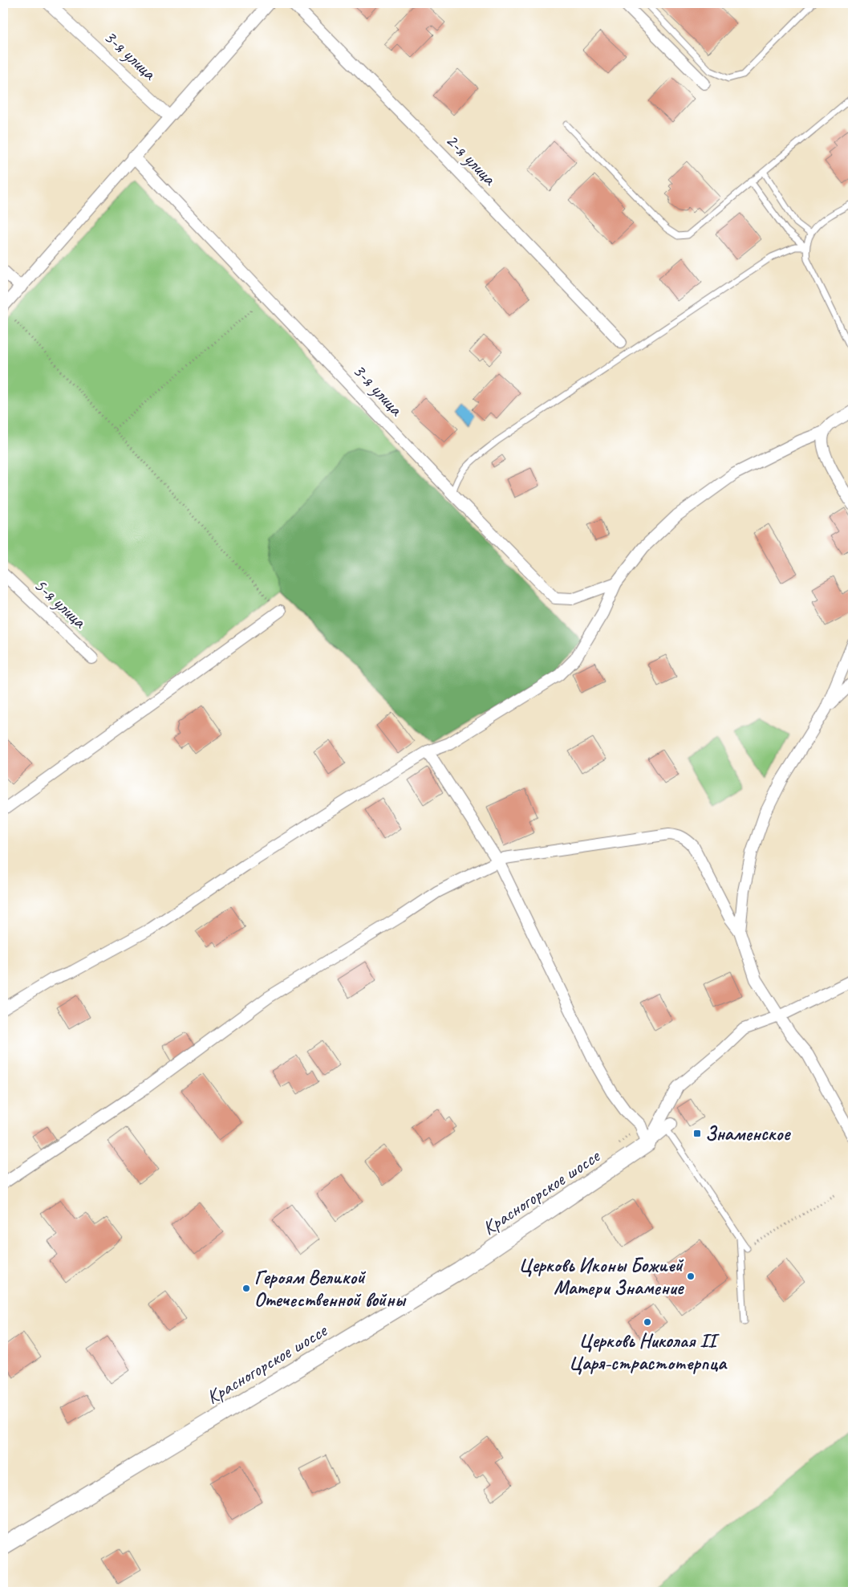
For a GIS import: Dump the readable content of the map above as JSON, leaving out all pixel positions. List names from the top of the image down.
{
  "streets": {
    "street": [
      "3-я улица",
      "2-я улица",
      "5-я улица",
      "Красногорское шоссе"
    ]
  },
  "places": {
    "transit": ["Знаменское"],
    "other": ["Церковь Иконы Божией Матери Знамение", "Героям Великой Отечественной войны", "Церковь Николая II Царя-страстотерпца"]
  }
}
